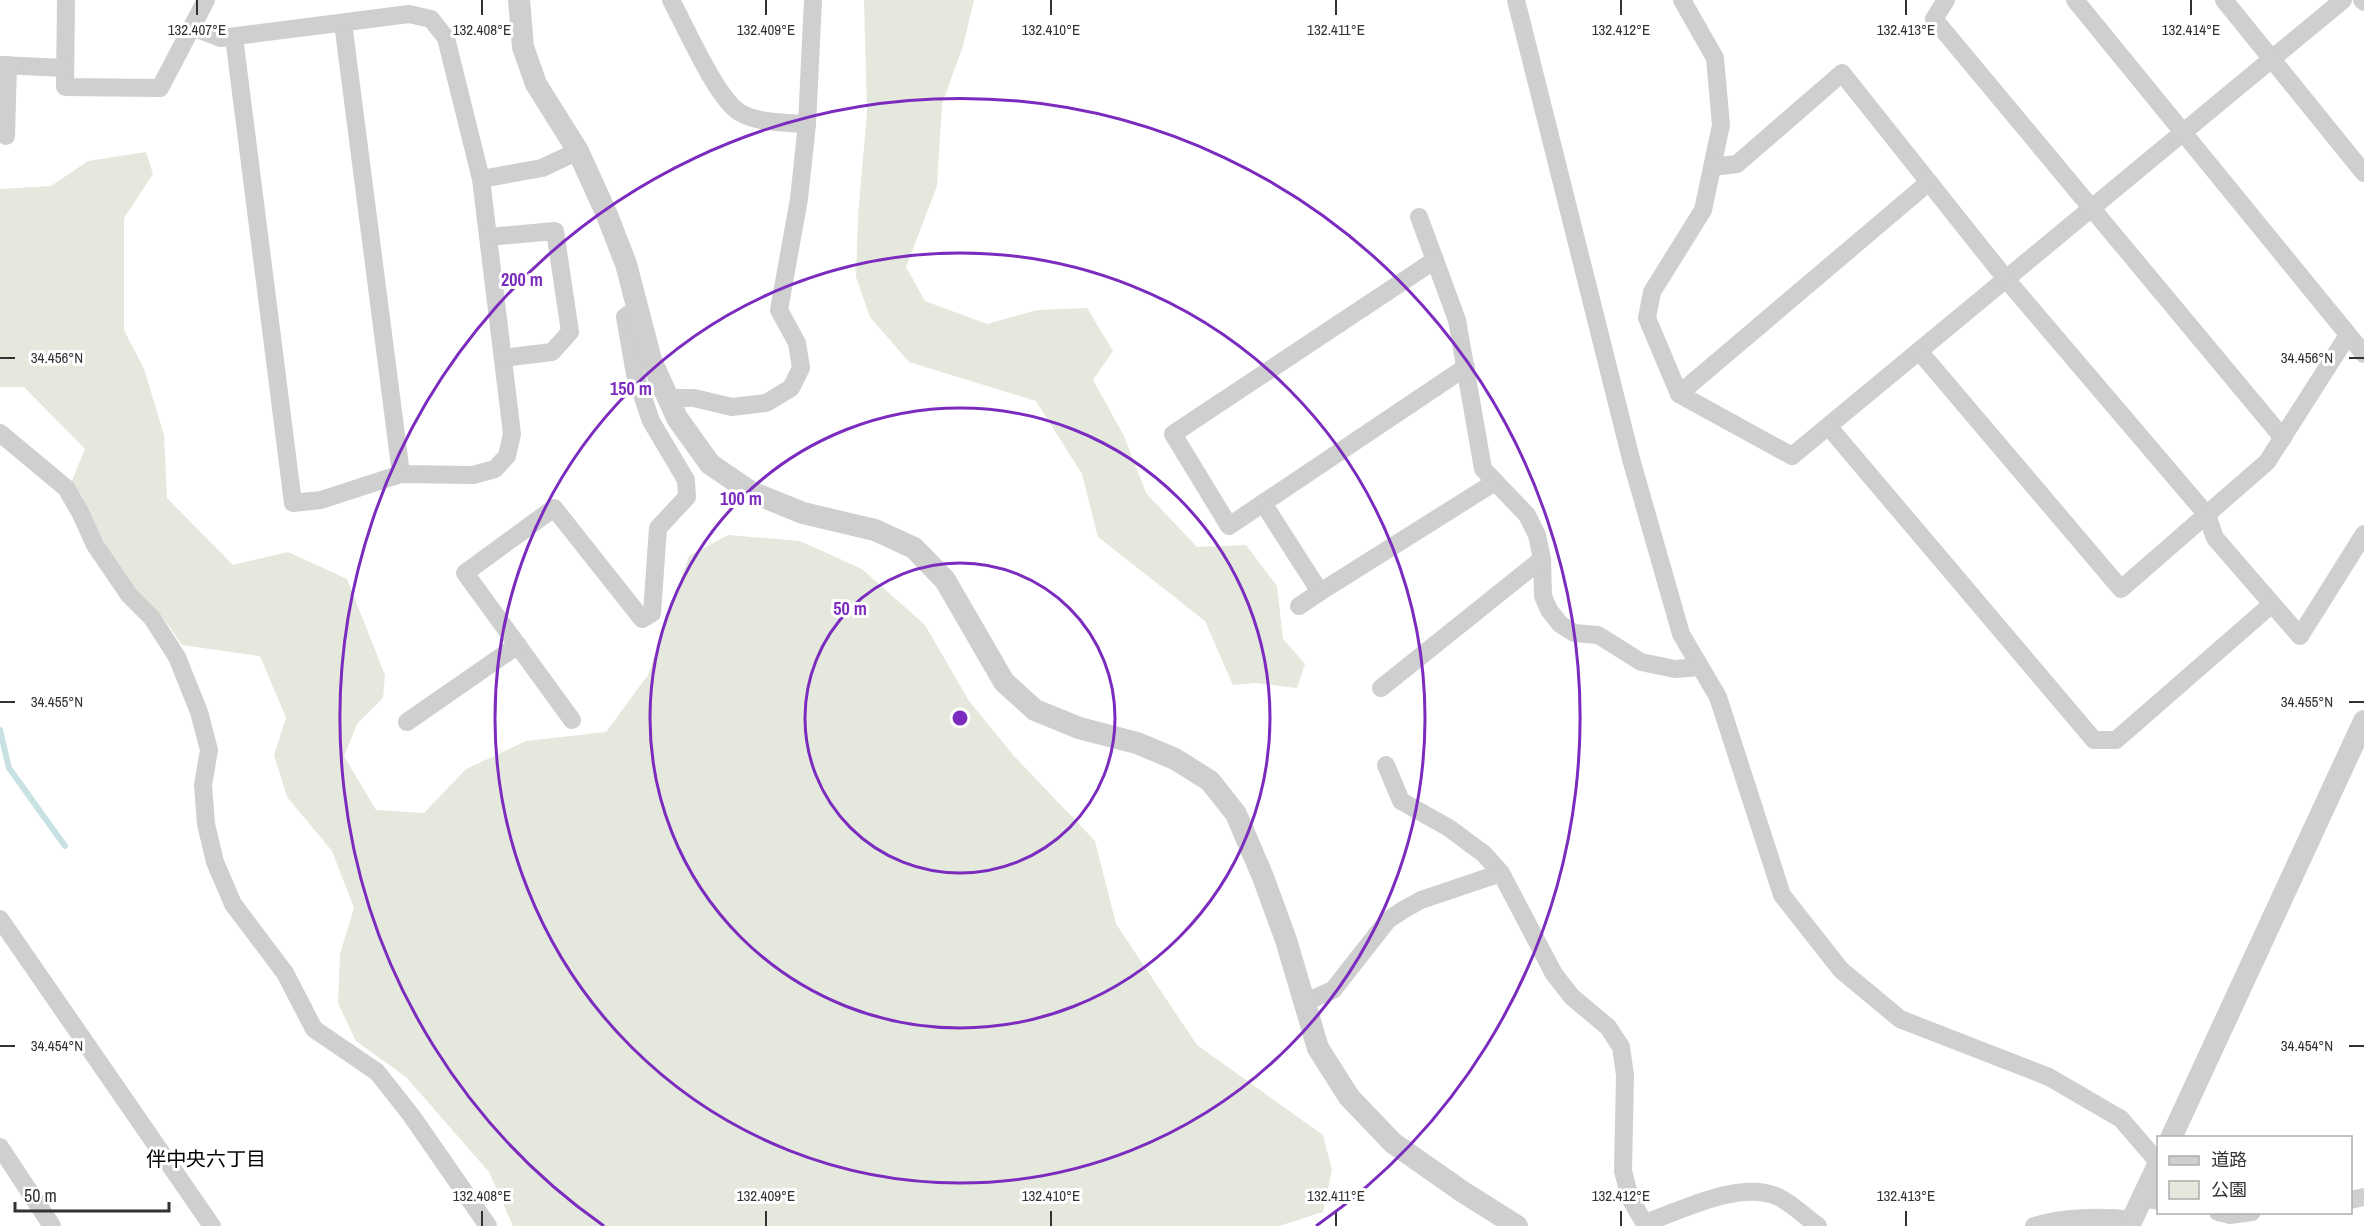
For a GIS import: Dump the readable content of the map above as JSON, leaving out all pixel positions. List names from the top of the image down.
{
  "districts": ["伴中央六丁目"],
  "legend": ["道路", "公園"],
  "scale_bar": "50 m",
  "coordinates": [
    "132.407°E",
    "132.408°E",
    "132.409°E",
    "132.410°E",
    "132.411°E",
    "132.412°E",
    "132.413°E",
    "132.414°E",
    "34.456°N",
    "34.455°N",
    "34.454°N"
  ],
  "rings": [
    "200 m",
    "150 m",
    "100 m",
    "50 m"
  ]
}
